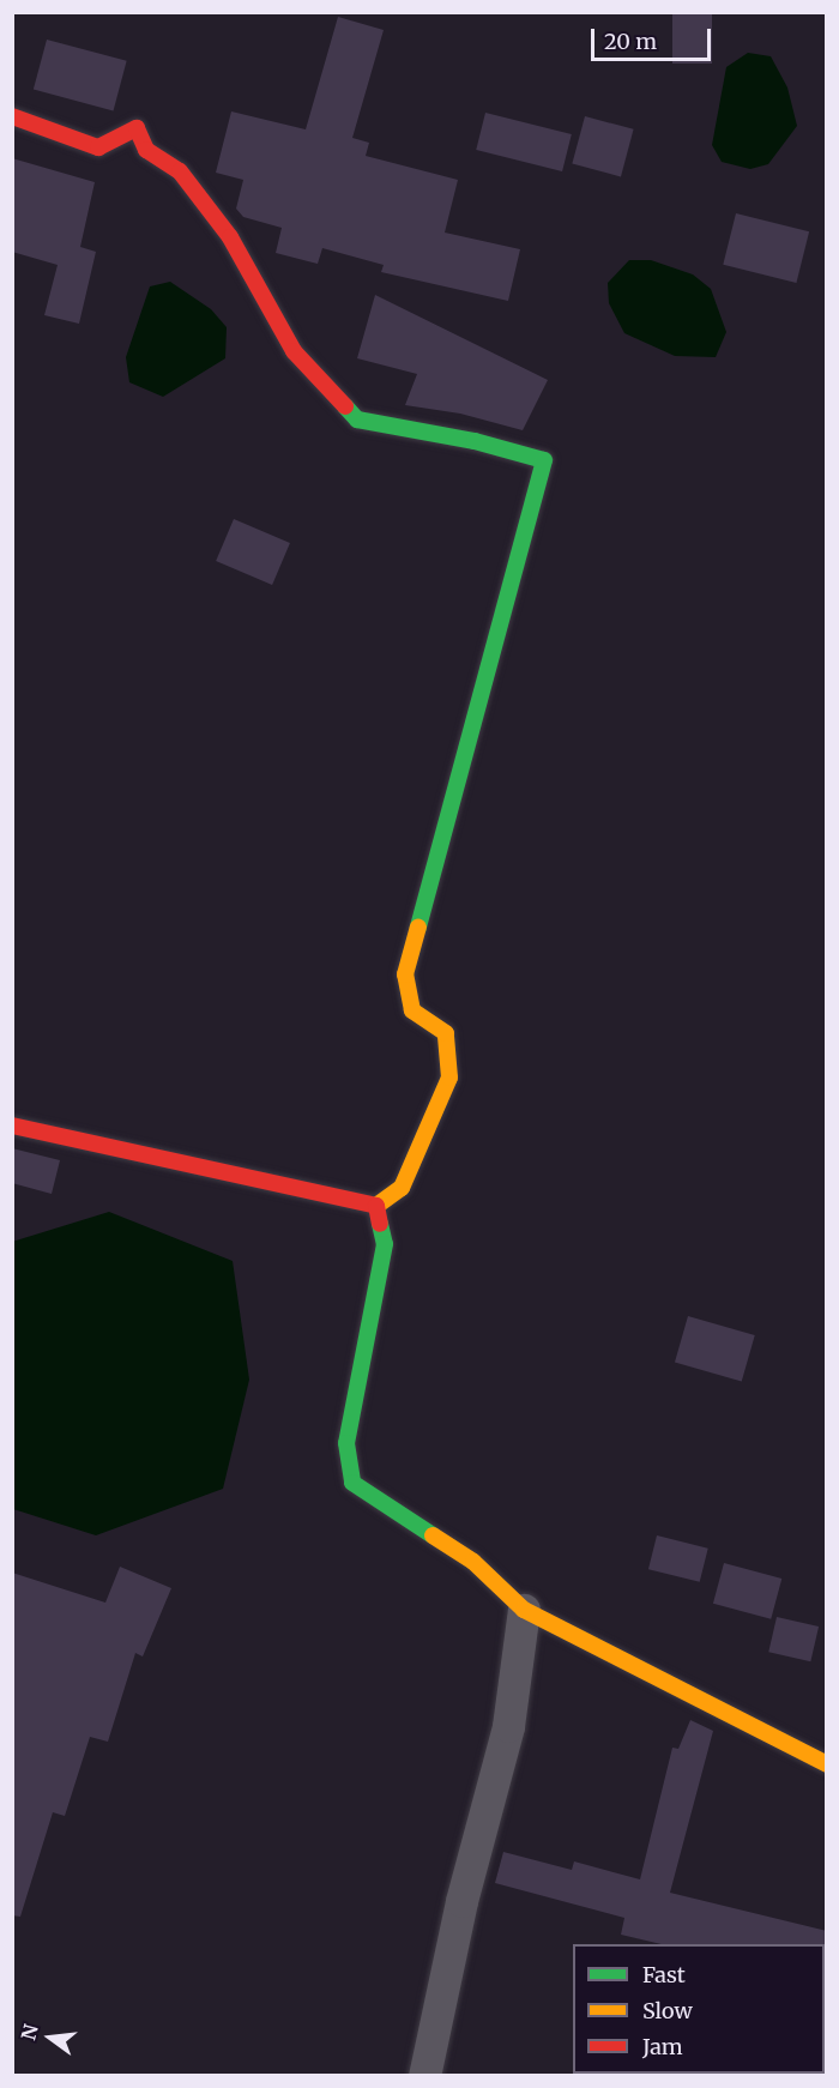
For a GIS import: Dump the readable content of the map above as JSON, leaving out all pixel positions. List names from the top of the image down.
{
  "legend": ["Fast", "Slow", "Jam"],
  "scale_bar": "20 m",
  "north": "left"
}
